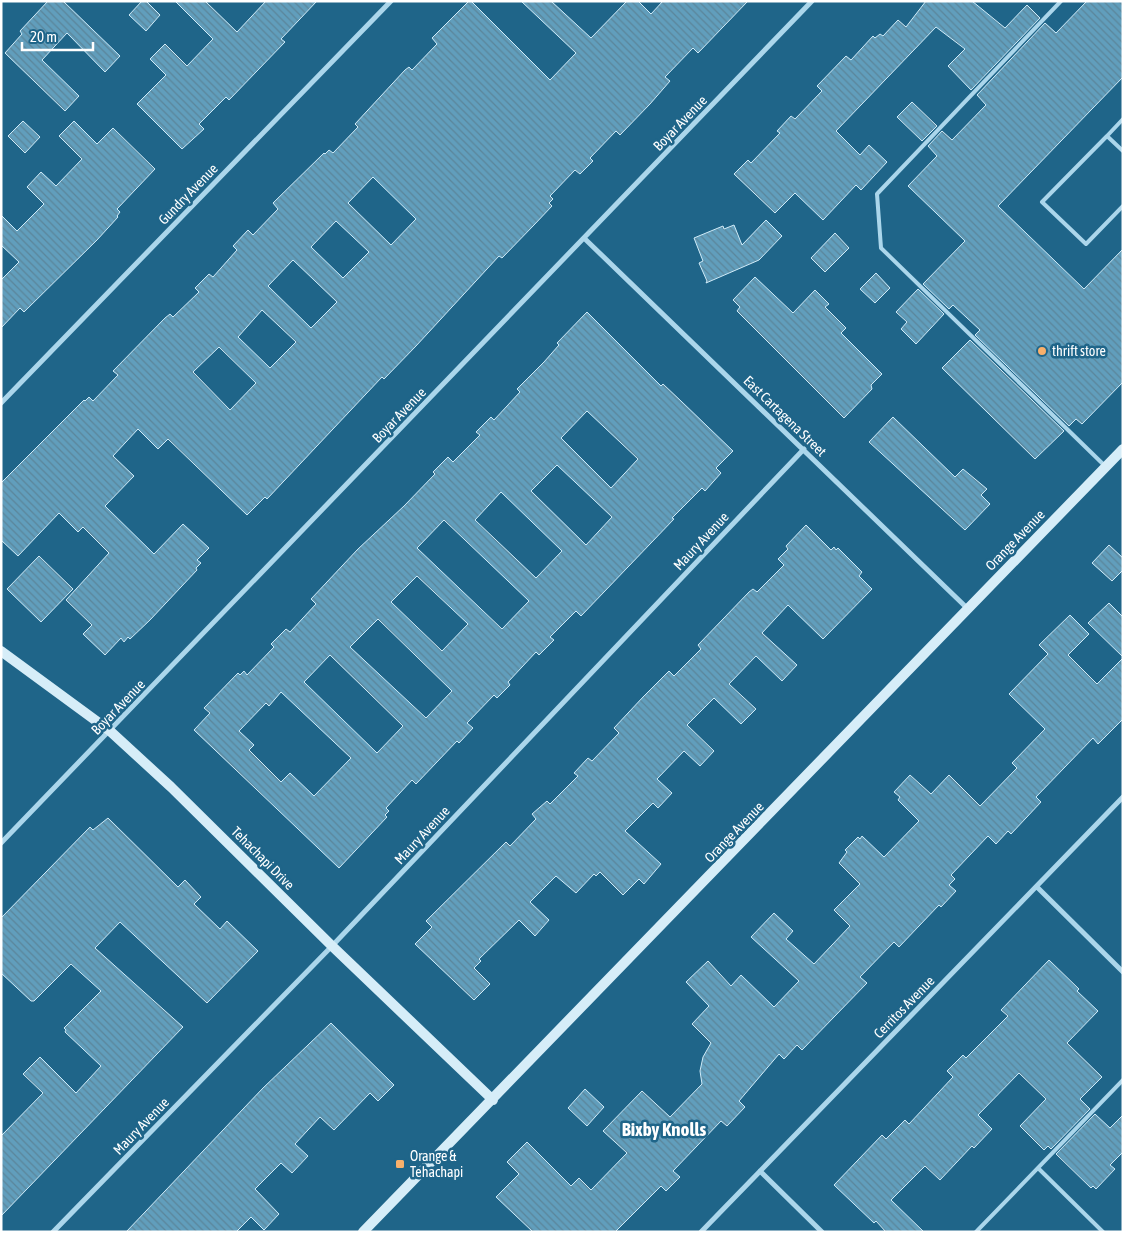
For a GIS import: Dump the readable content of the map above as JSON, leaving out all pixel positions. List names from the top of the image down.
{
  "streets": {
    "street": [
      "Boyar Avenue",
      "Gundry Avenue",
      "East Cartagena Street",
      "Orange Avenue",
      "Maury Avenue",
      "Tehachapi Drive",
      "Cerritos Avenue"
    ]
  },
  "crossings": [
    ["Boyar Avenue", "East Cartagena Street"],
    ["Boyar Avenue", "Tehachapi Drive"],
    ["East Cartagena Street", "Orange Avenue"],
    ["East Cartagena Street", "Maury Avenue"],
    ["Orange Avenue", "Tehachapi Drive"],
    ["Maury Avenue", "Tehachapi Drive"]
  ],
  "districts": ["Bixby Knolls"],
  "places": {
    "other": ["thrift store"],
    "transit": ["Orange & Tehachapi"]
  },
  "scale_bar": "20 m"
}
